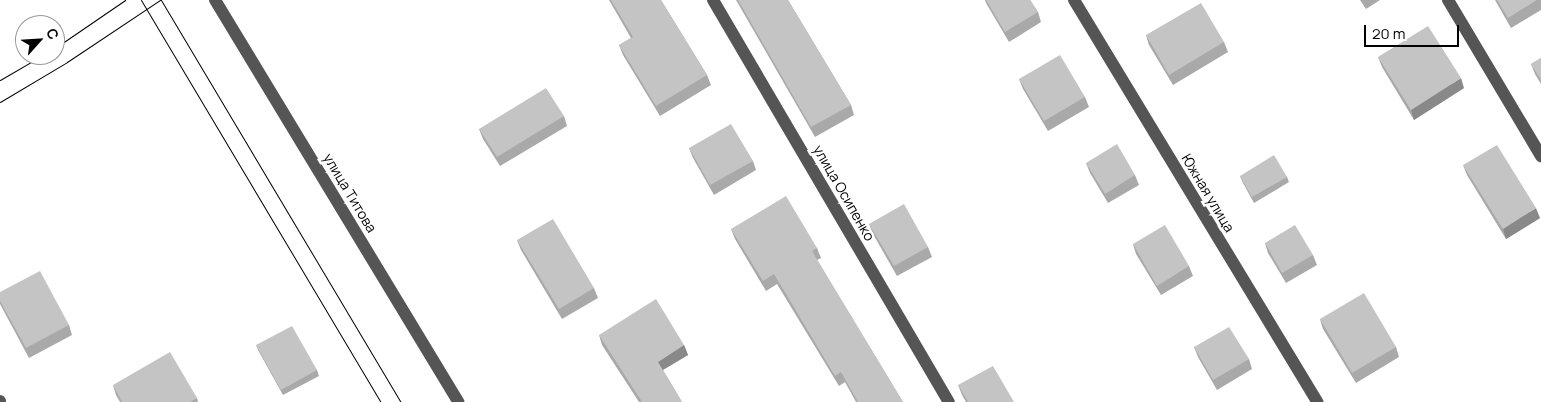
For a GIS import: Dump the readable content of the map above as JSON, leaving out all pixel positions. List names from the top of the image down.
{
  "streets": {
    "street": ["улица Титова", "улица Осипенко", "Южная улица"]
  },
  "scale_bar": "20 m",
  "north": "top right"
}
